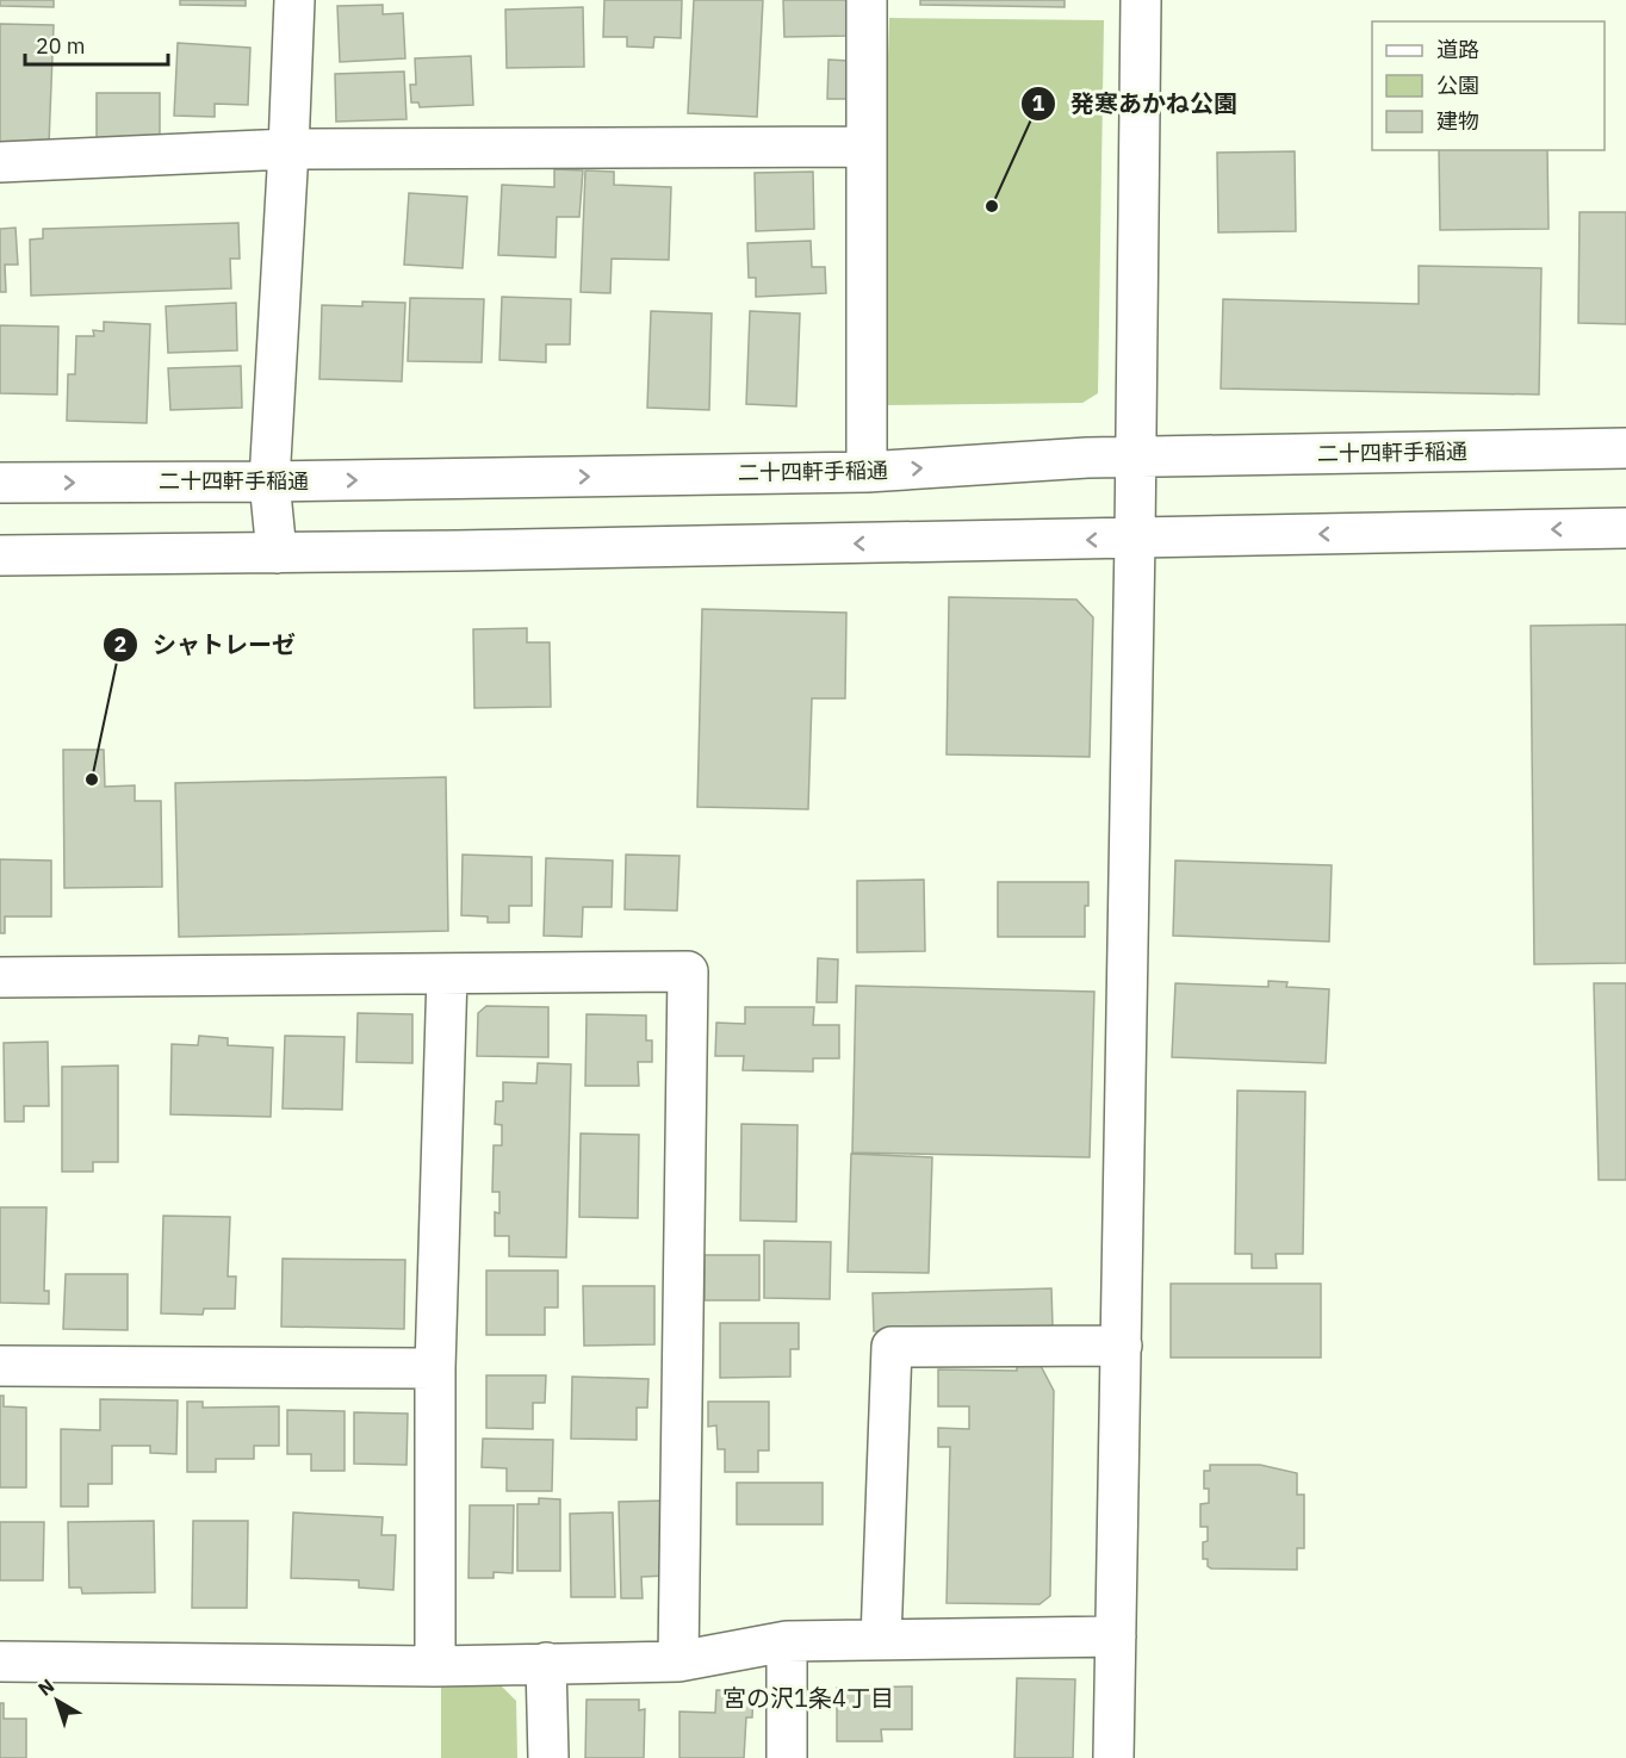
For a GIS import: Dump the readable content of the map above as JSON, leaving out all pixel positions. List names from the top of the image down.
{
  "streets": {
    "street": ["二十四軒手稲通"]
  },
  "districts": ["宮の沢1条4丁目"],
  "places": ["発寒あかね公園", "シャトレーゼ"],
  "legend": ["道路", "公園", "建物"],
  "scale_bar": "20 m",
  "north": "top left"
}
